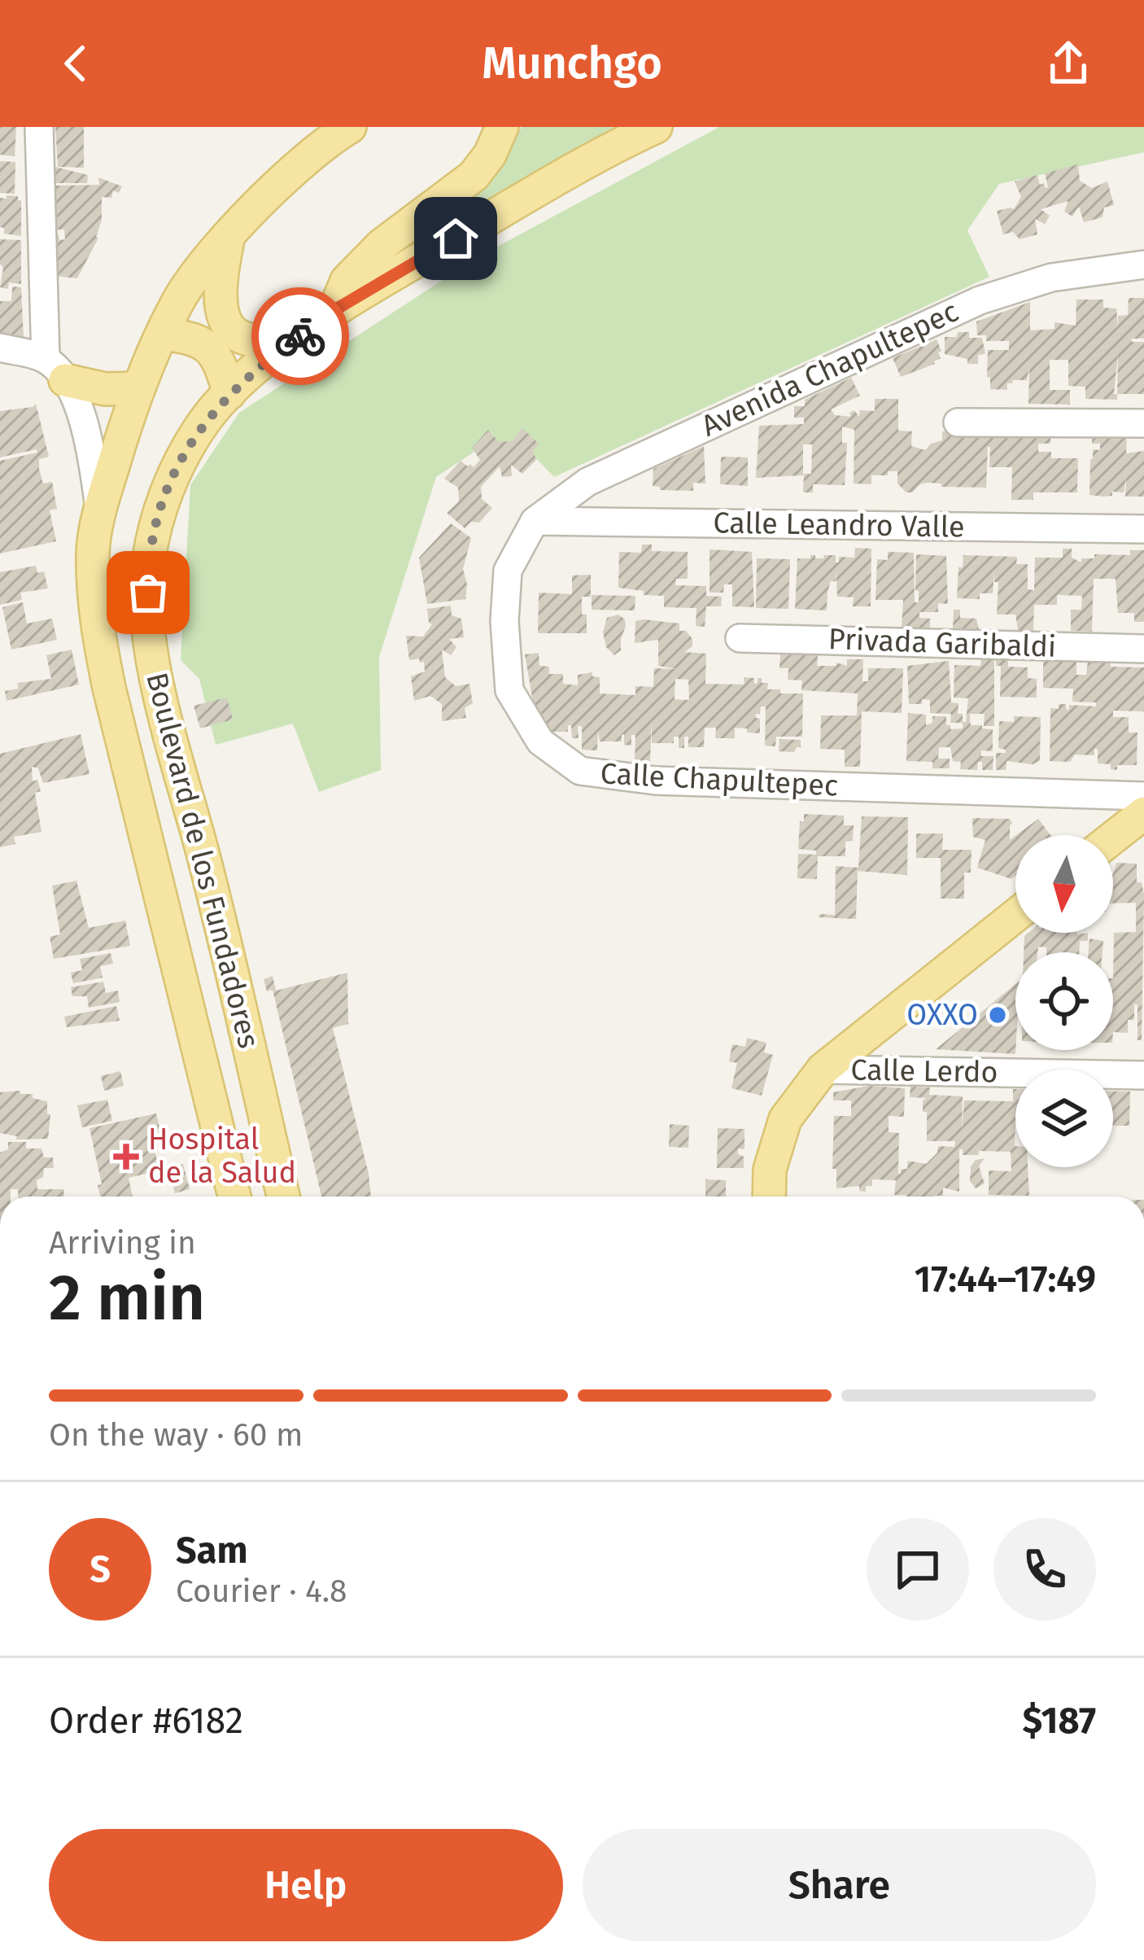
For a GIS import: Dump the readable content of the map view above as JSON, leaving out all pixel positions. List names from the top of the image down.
{
  "streets": {
    "main road": ["Boulevard de los Fundadores"],
    "street": [
      "Avenida Chapultepec",
      "Calle Leandro Valle",
      "Privada Garibaldi",
      "Calle Chapultepec",
      "Calle Lerdo"
    ]
  },
  "crossings": [
    ["Avenida Chapultepec", "Calle Leandro Valle"],
    ["Avenida Chapultepec", "Calle Chapultepec"],
    ["Calle Leandro Valle", "Calle Chapultepec"]
  ],
  "places": {
    "other": ["OXXO"],
    "health": ["Hospital de la Salud"]
  },
  "north": "bottom",
  "page": {
    "header": "Munchgo",
    "heading": ["2 min", "Arriving in", "17:44–17:49"],
    "panel": [
      "Sam",
      "Courier · 4.8",
      "Order #6182",
      "$187"
    ],
    "bar": "On the way · 60 m",
    "round": "S",
    "buttons": ["Help", "Share"]
  }
}
